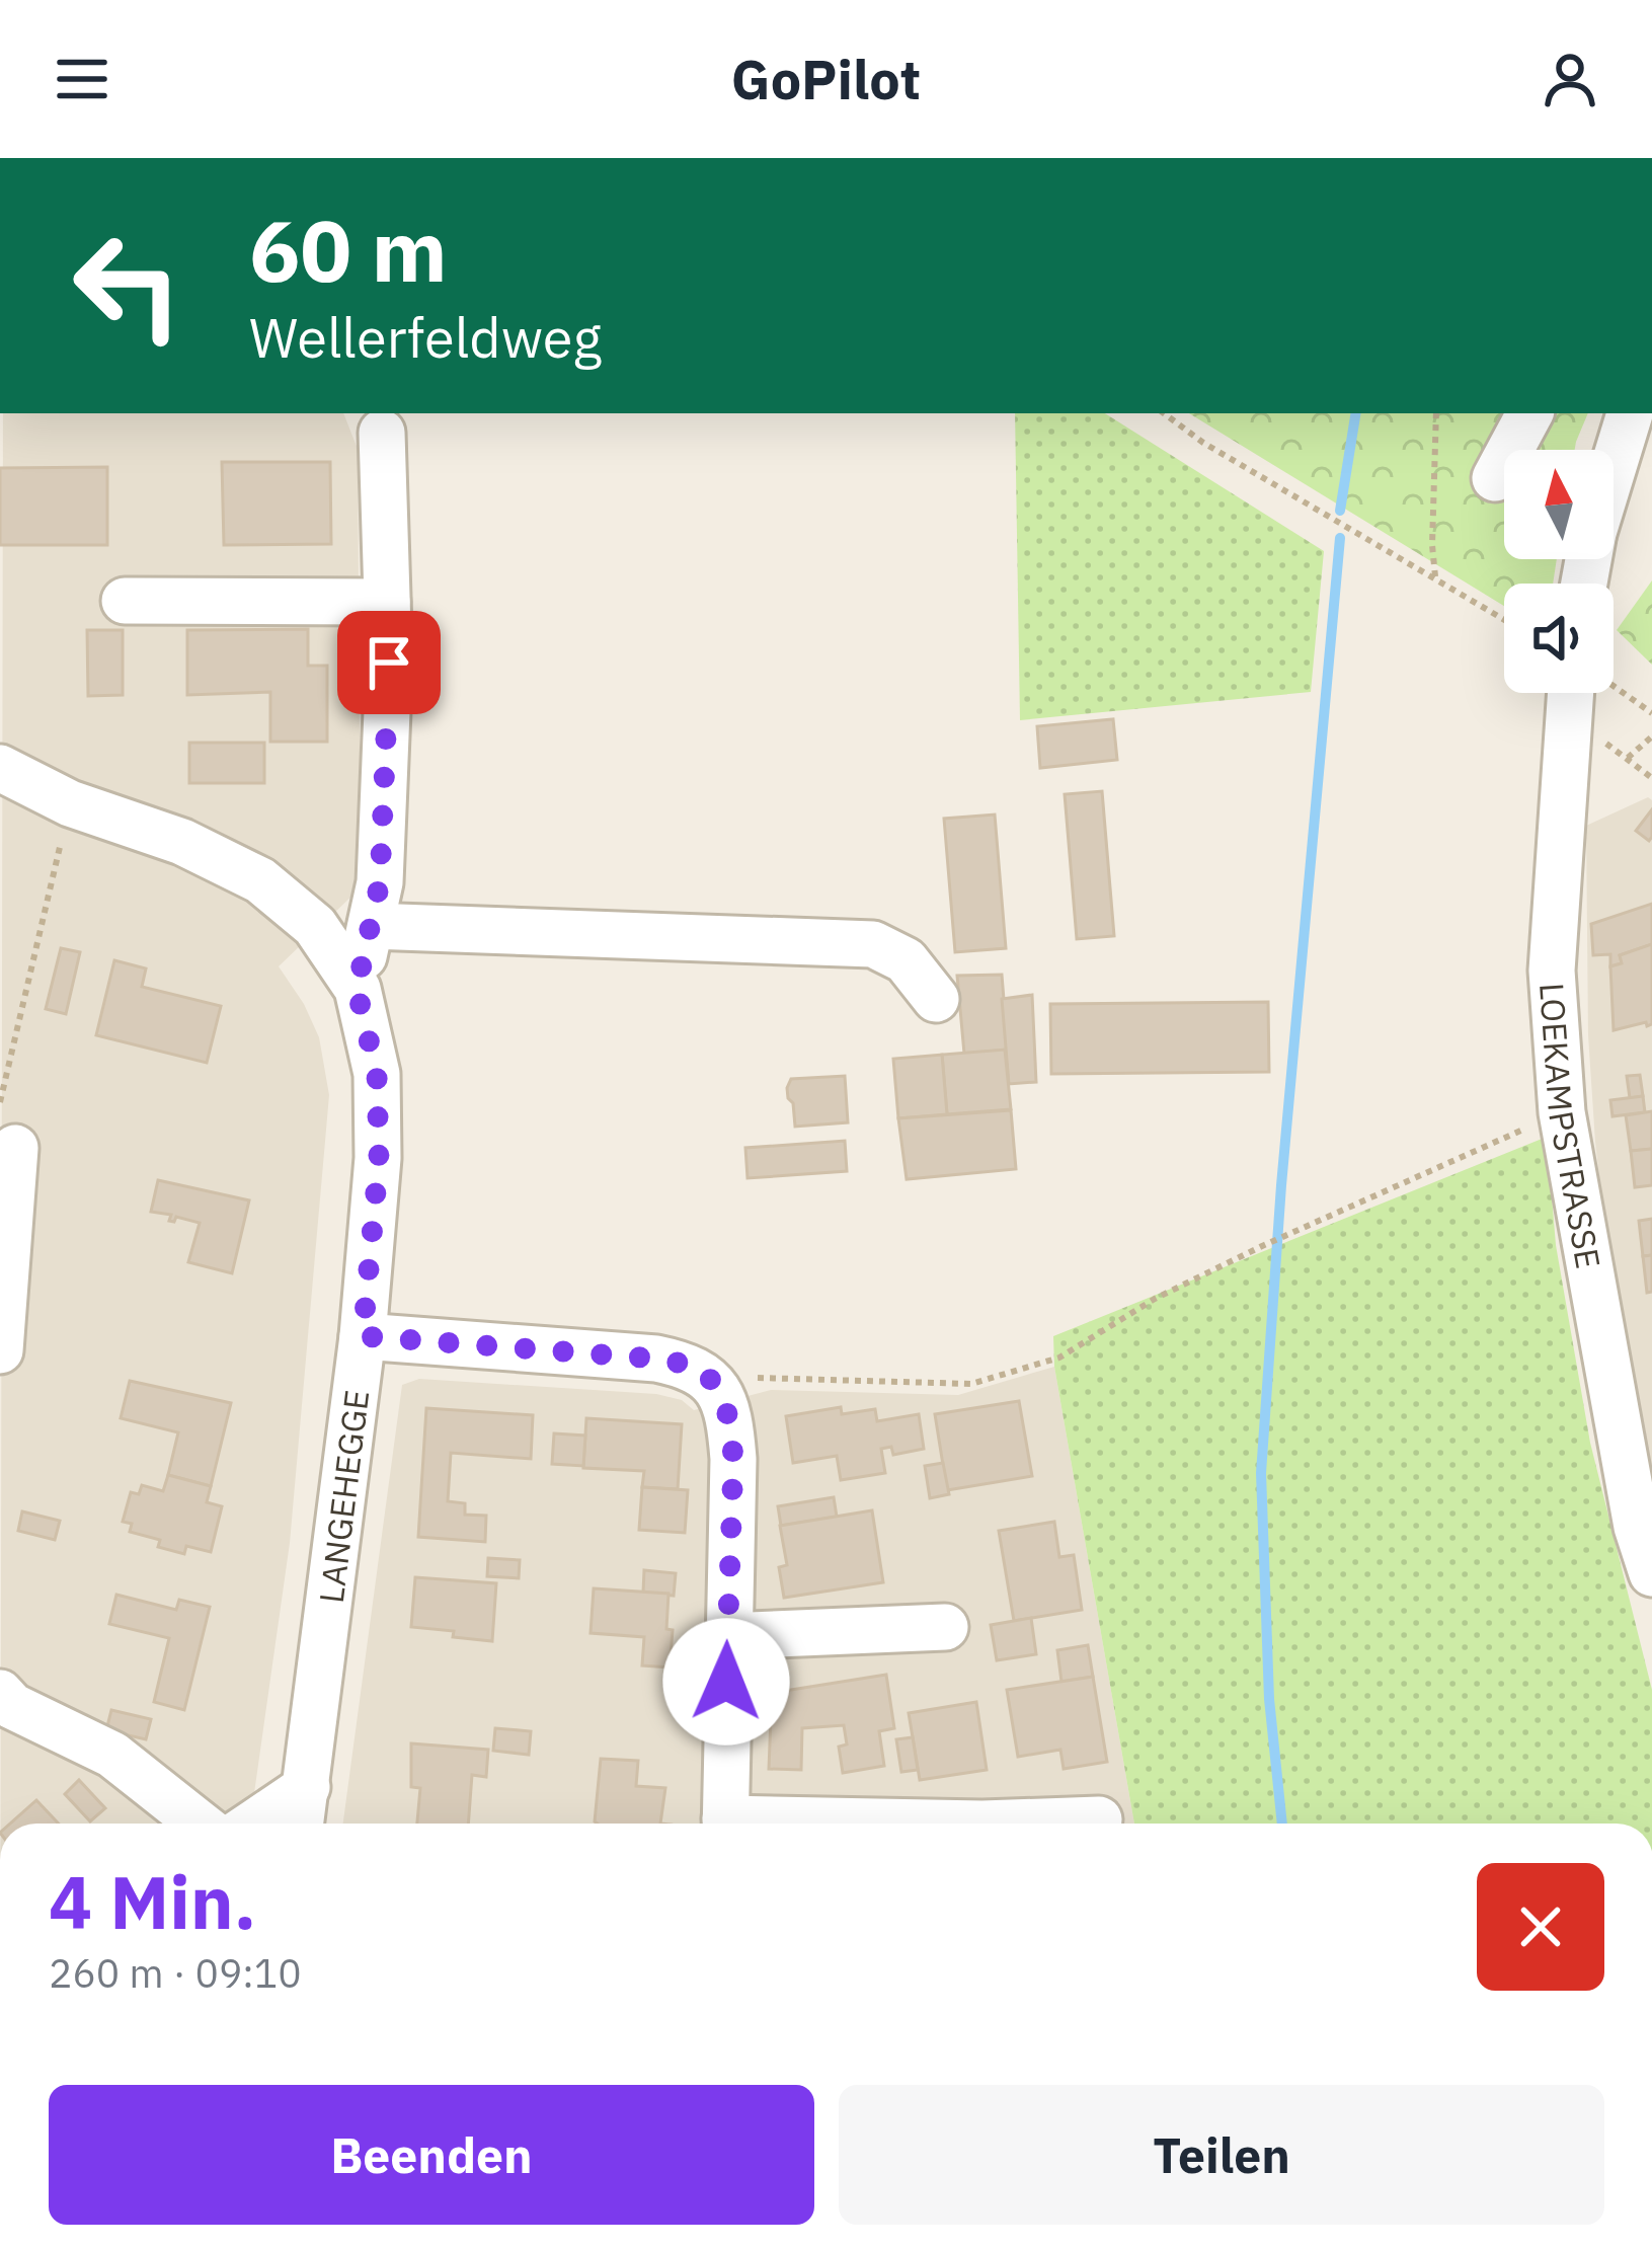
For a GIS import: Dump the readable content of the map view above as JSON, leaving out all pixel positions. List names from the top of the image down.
{
  "streets": {
    "street": ["LOEKAMPSTRASSE", "LANGEHEGGE"]
  },
  "north": "top",
  "page": {
    "header": "GoPilot",
    "turn": ["60 m", "Wellerfeldweg"],
    "heading": ["4 Min.", "260 m · 09:10"],
    "buttons": ["Beenden", "Teilen"]
  }
}
